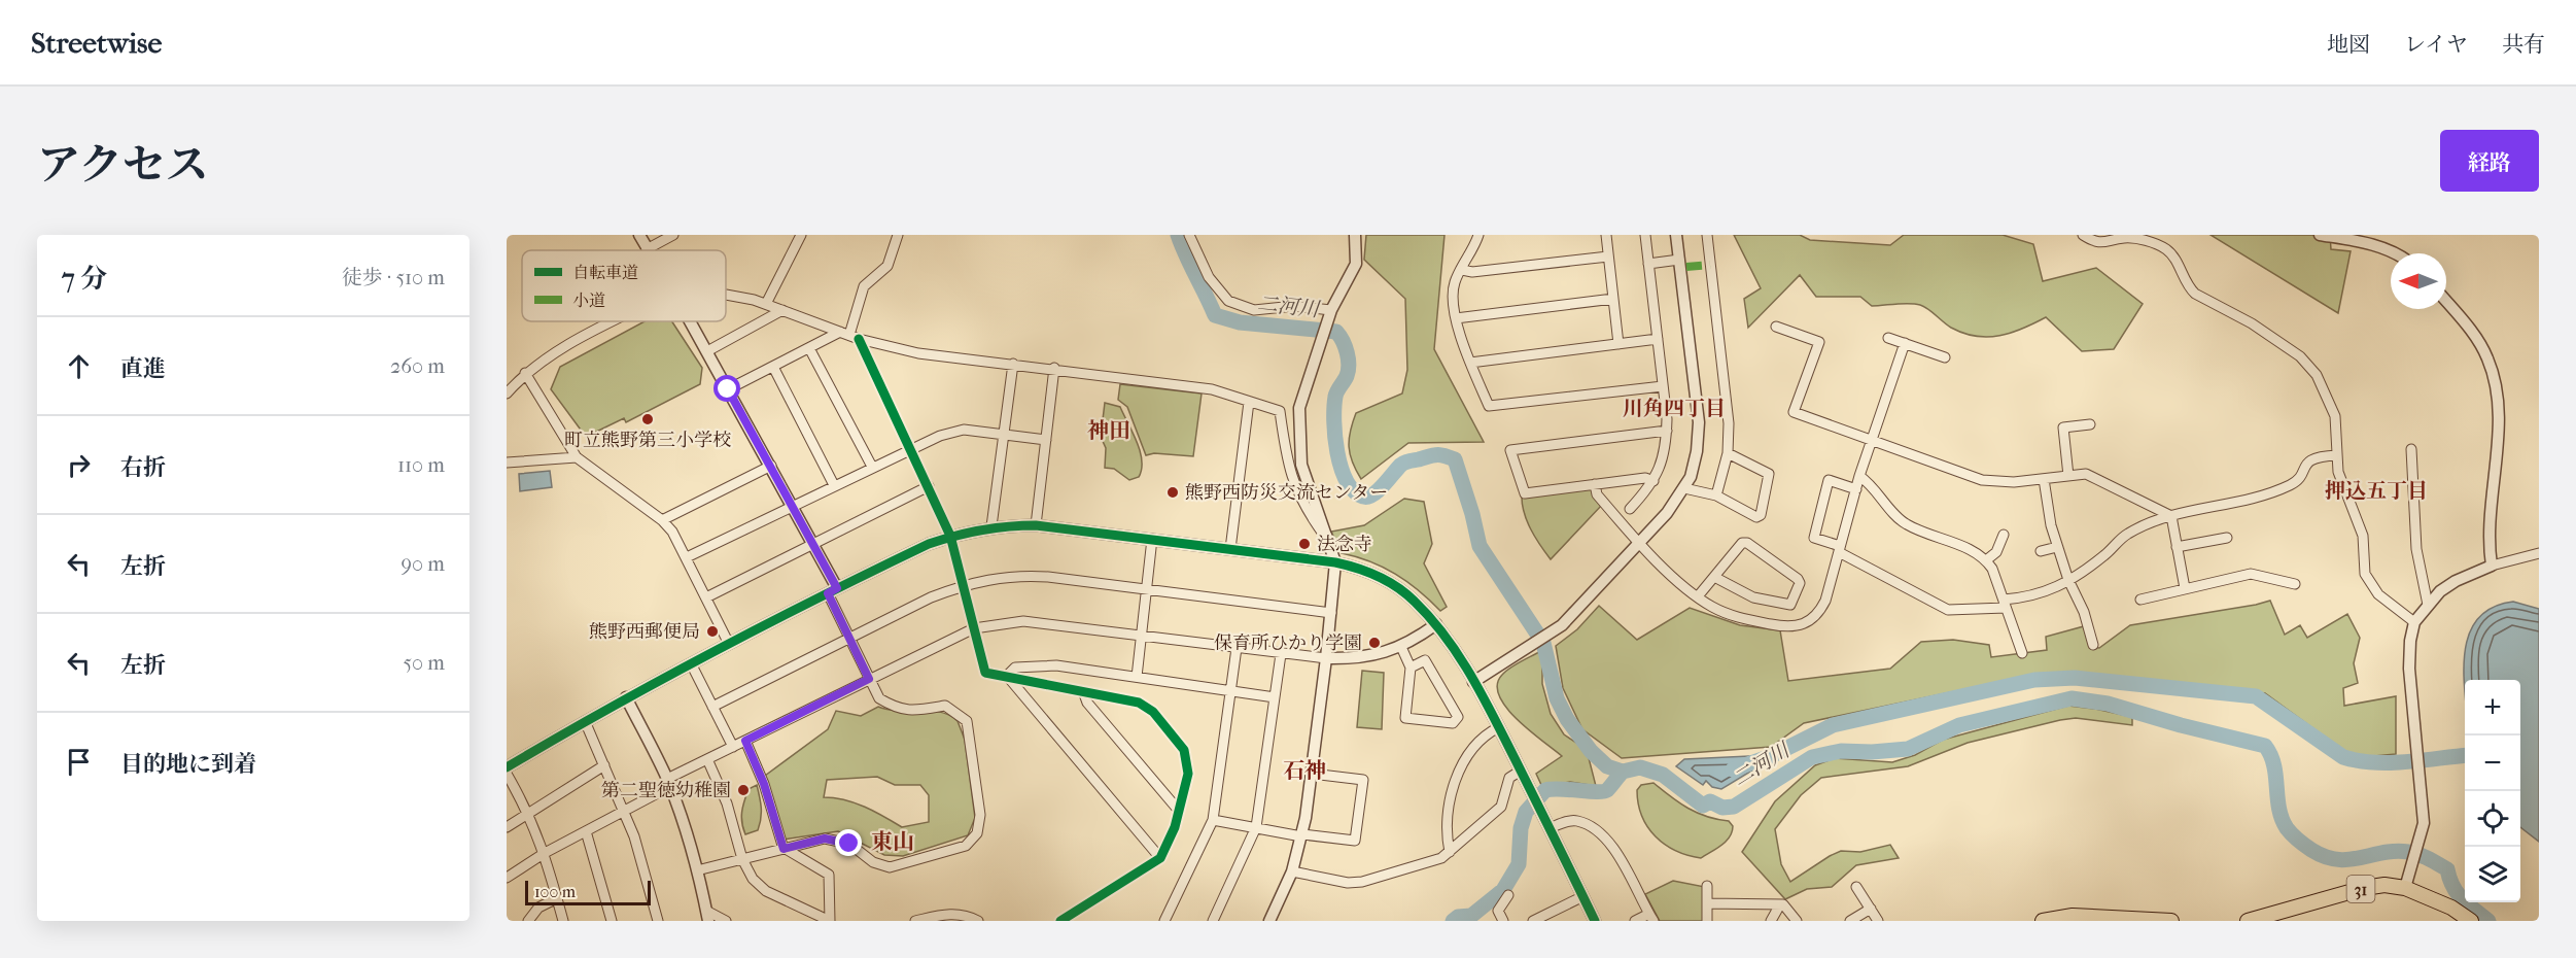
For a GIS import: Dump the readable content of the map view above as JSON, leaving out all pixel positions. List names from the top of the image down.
{
  "streets": {
    "main road": ["31"]
  },
  "districts": [
    "川角四丁目",
    "神田",
    "押込五丁目",
    "石神",
    "東山"
  ],
  "water": ["二河川"],
  "places": [
    "町立熊野第三小学校",
    "熊野西防災交流センター",
    "法念寺",
    "熊野西郵便局",
    "保育所ひかり学園",
    "第二聖徳幼稚園"
  ],
  "legend": ["自転車道", "小道"],
  "scale_bar": "100 m",
  "north": "left",
  "page": {
    "header": "Streetwise",
    "nav": ["地図", "レイヤ", "共有"],
    "title": "アクセス",
    "buttons": "経路",
    "heading": ["7 分", "徒歩 · 510 m"],
    "list": [
      ["直進", "260 m"],
      ["右折", "110 m"],
      ["左折", "90 m"],
      ["左折", "50 m"],
      "目的地に到着"
    ],
    "map_buttons": ["+", "−"],
    "scale": "100 m"
  }
}
